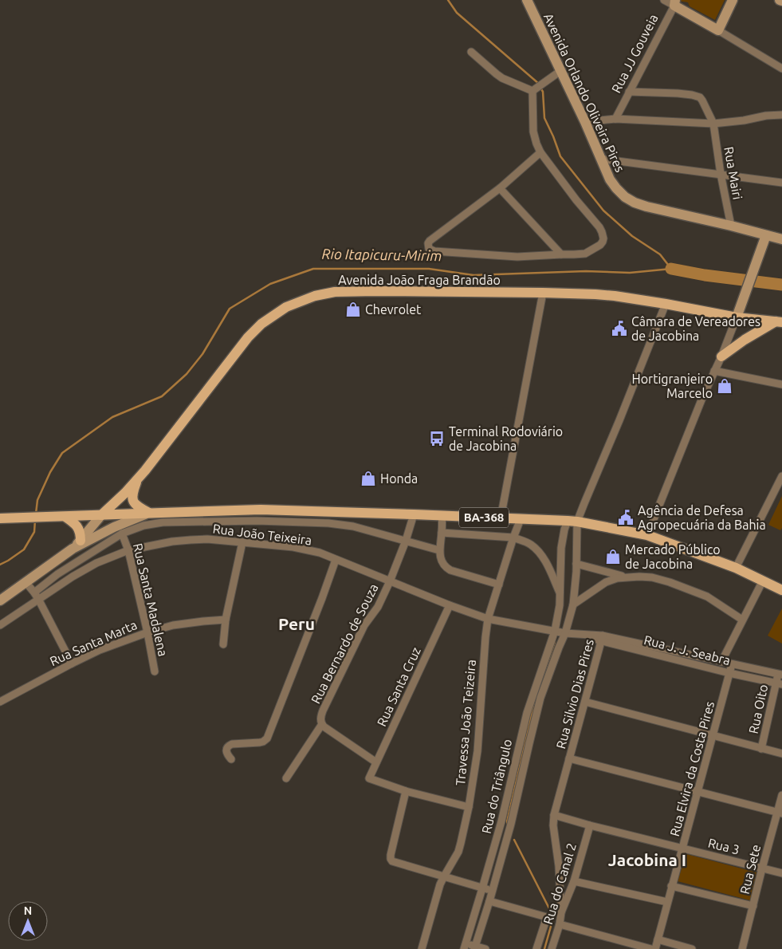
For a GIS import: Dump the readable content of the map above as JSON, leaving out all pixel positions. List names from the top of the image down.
{
  "streets": {
    "main road": ["Avenida Orlando Oliveira Pires", "Avenida João Fraga Brandão", "BA-368"],
    "street": [
      "Rua JJ Gouveia",
      "Rua Mairi",
      "Rua João Teixeira",
      "Rua Santa Madalena",
      "Rua Santa Marta",
      "Rua Bernardo de Souza",
      "Rua J. J. Seabra",
      "Rua Santa Cruz",
      "Rua Silvio Dias Pires",
      "Rua Oito",
      "Travessa João Teizeira",
      "Rua Elvira da Costa Pires",
      "Rua do Triângulo",
      "Rua 3",
      "Rua Sete",
      "Rua do Canal 2"
    ]
  },
  "crossings": [
    ["Avenida Orlando Oliveira Pires", "Rua Mairi"],
    ["BA-368", "Rua Bernardo de Souza"],
    ["BA-368", "Travessa João Teizeira"],
    ["BA-368", "Rua do Triângulo"],
    ["Rua João Teixeira", "Rua Santa Madalena"],
    ["Rua João Teixeira", "Rua Bernardo de Souza"],
    ["Rua João Teixeira", "Rua J. J. Seabra"],
    ["Rua João Teixeira", "Rua Santa Cruz"],
    ["Rua João Teixeira", "Travessa João Teizeira"],
    ["Rua João Teixeira", "Rua do Triângulo"],
    ["Rua Santa Madalena", "Rua Santa Marta"],
    ["Rua J. J. Seabra", "Rua Silvio Dias Pires"],
    ["Rua J. J. Seabra", "Rua Oito"],
    ["Rua J. J. Seabra", "Rua Elvira da Costa Pires"],
    ["Rua J. J. Seabra", "Rua do Triângulo"],
    ["Rua Silvio Dias Pires", "Rua 3"],
    ["Rua Silvio Dias Pires", "Rua do Canal 2"],
    ["Rua Elvira da Costa Pires", "Rua 3"],
    ["Rua do Triângulo", "Rua do Canal 2"],
    ["Rua 3", "Rua Sete"],
    ["Rua 3", "Rua do Canal 2"]
  ],
  "districts": ["Peru", "Jacobina I"],
  "water": ["Rio Itapicuru-Mirim"],
  "places": {
    "shop": [
      "Chevrolet",
      "Hortigranjeiro Marcelo",
      "Honda",
      "Mercado Público de Jacobina"
    ],
    "public building": ["Câmara de Vereadores de Jacobina", "Agência de Defesa Agropecuária da Bahia"],
    "bus stop": ["Terminal Rodoviário de Jacobina"]
  },
  "north": "top"
}
